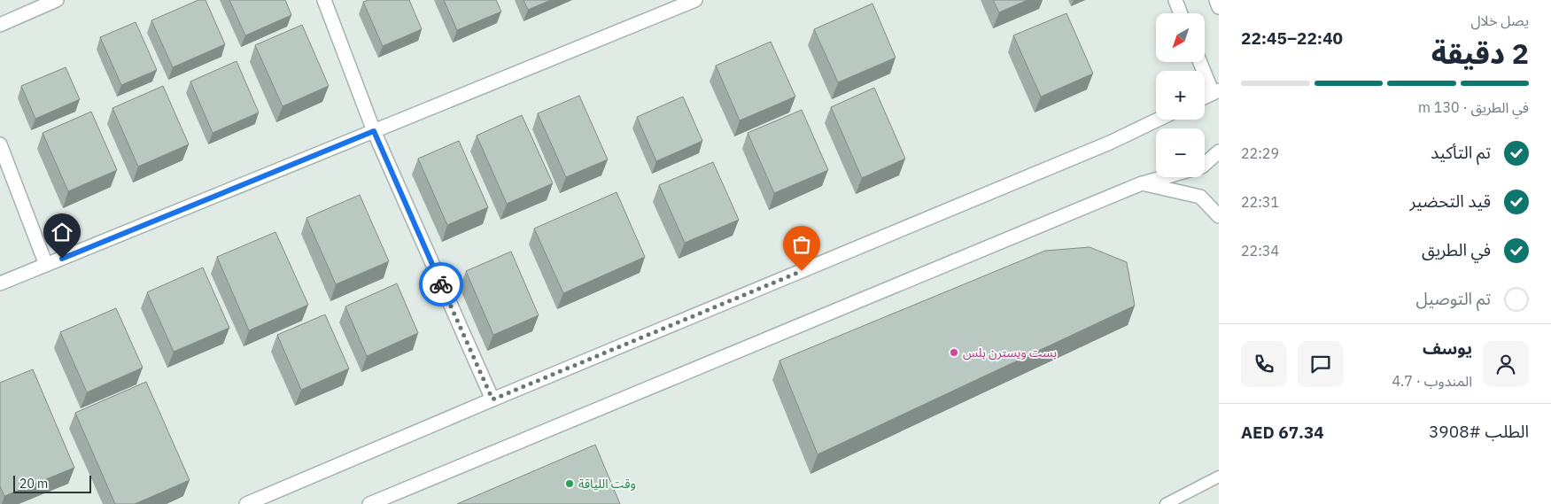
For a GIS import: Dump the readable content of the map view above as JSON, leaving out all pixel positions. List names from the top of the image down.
{
  "places": ["بست ويسترن بلس", "وقت اللياقة"],
  "scale_bar": "20 m",
  "north": "bottom left",
  "page": {
    "heading": ["2 دقيقة", "يصل خلال", "22:40–22:45"],
    "panel": [
      "يوسف",
      "المندوب · 4.7",
      "الطلب #3908",
      "AED 67.34"
    ],
    "map_buttons": ["+", "−"],
    "bar": "في الطريق · 130 m",
    "list": [
      ["تم التأكيد", "22:29"],
      ["قيد التحضير", "22:31"],
      ["في الطريق", "22:34"],
      "تم التوصيل"
    ],
    "scale": "20 m"
  }
}
